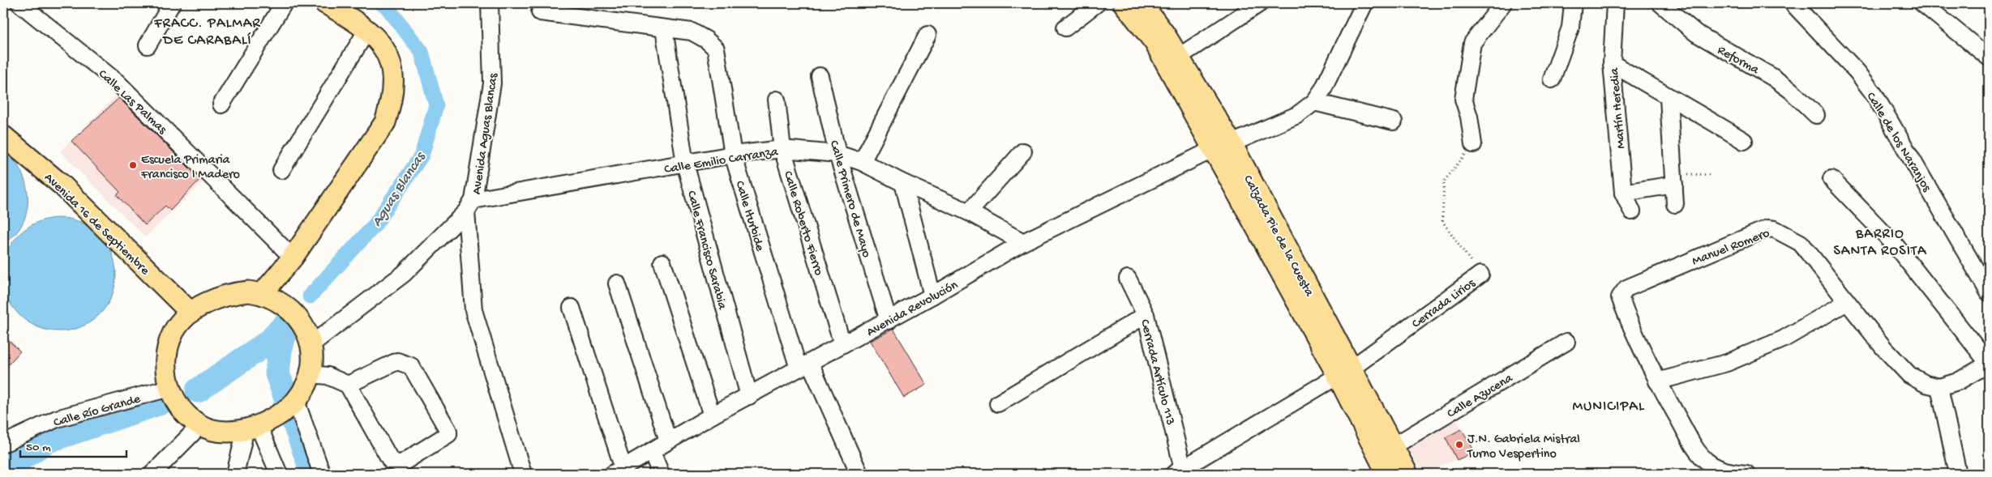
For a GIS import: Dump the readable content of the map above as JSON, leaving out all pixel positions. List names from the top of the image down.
{
  "streets": {
    "main road": ["Avenida 16 de Septiembre", "Calzada Pie de la Cuesta"],
    "street": [
      "Reforma",
      "Calle Las Palmas",
      "Martín Heredia",
      "Avenida Aguas Blancas",
      "Calle de los Naranjos",
      "Calle Emilio Carranza",
      "Calle Primero de Mayo",
      "Calle Iturbide",
      "Calle Roberto Fierro",
      "Manuel Romero",
      "Calle Francisco Sarabia",
      "Cerrada Lirios",
      "Avenida Revolución",
      "Cerrada Artículo 113",
      "Calle Azucena",
      "Calle Río Grande"
    ]
  },
  "crossings": [
    ["Avenida Aguas Blancas", "Calle Emilio Carranza"],
    ["Calle Emilio Carranza", "Calle Primero de Mayo"],
    ["Calle Emilio Carranza", "Calle Iturbide"],
    ["Calle Emilio Carranza", "Calle Roberto Fierro"],
    ["Calle Emilio Carranza", "Calle Francisco Sarabia"],
    ["Calle Emilio Carranza", "Avenida Revolución"],
    ["Calle Primero de Mayo", "Avenida Revolución"],
    ["Calle Iturbide", "Calle Francisco Sarabia"],
    ["Calle Iturbide", "Avenida Revolución"],
    ["Avenida 16 de Septiembre", "Calle Río Grande"],
    ["Calle Roberto Fierro", "Avenida Revolución"],
    ["Calzada Pie de la Cuesta", "Cerrada Lirios"],
    ["Calzada Pie de la Cuesta", "Avenida Revolución"],
    ["Calzada Pie de la Cuesta", "Calle Azucena"],
    ["Calle Francisco Sarabia", "Avenida Revolución"],
    ["Cerrada Lirios", "Cerrada Artículo 113"]
  ],
  "districts": ["FRACC. PALMAR DE CARABALÍ", "BARRIO SANTA ROSITA", "MUNICIPAL"],
  "water": ["Aguas Blancas"],
  "places": ["Escuela Primaria Francisco I Madero", "J.N. Gabriela Mistral Turno Vespertino"],
  "scale_bar": "50 m"
}
